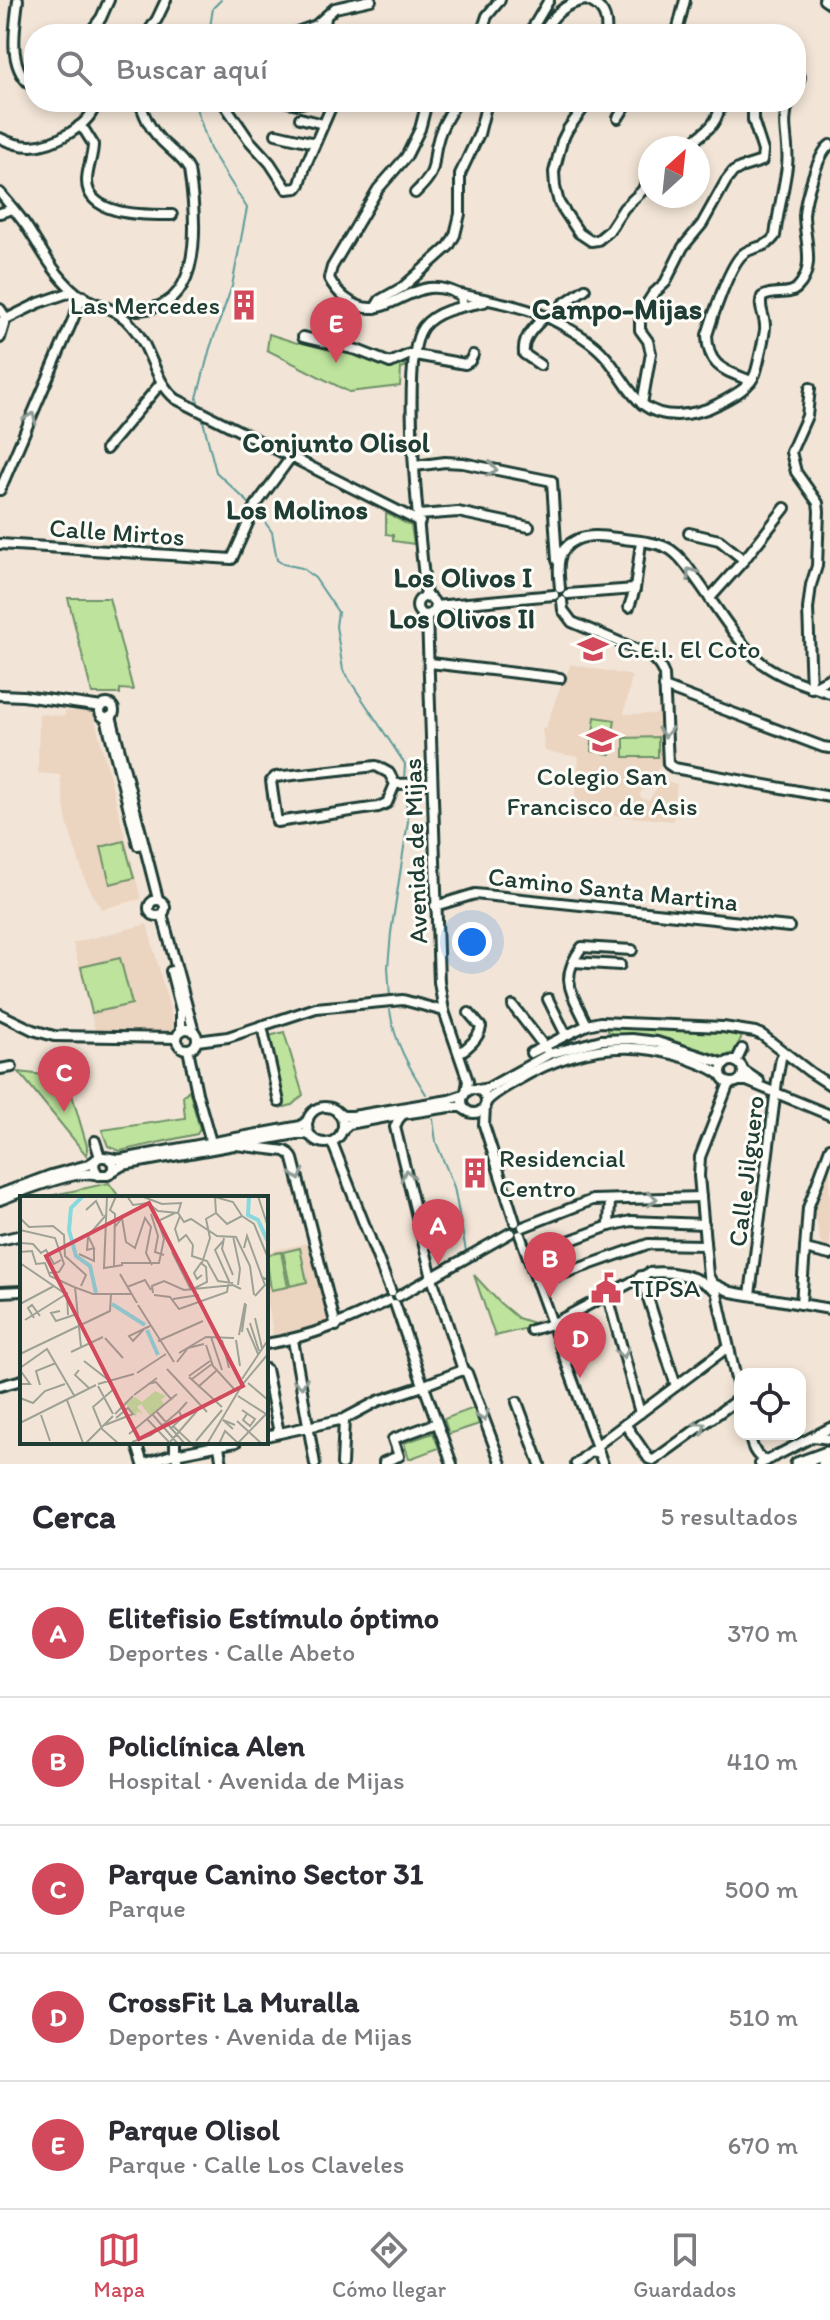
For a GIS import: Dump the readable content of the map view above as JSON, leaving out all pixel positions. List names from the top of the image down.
{
  "streets": {
    "street": [
      "Calle Mirtos",
      "Avenida de Mijas",
      "Camino Santa Martina",
      "Calle Jilguero"
    ]
  },
  "crossings": [
    ["Avenida de Mijas", "Camino Santa Martina"]
  ],
  "districts": [
    "Campo-Mijas",
    "Conjunto Olisol",
    "Los Molinos",
    "Los Olivos I",
    "Los Olivos II"
  ],
  "places": {
    "building": ["Las Mercedes", "Residencial Centro"],
    "school or university": ["C.E.I. El Coto", "Colegio San Francisco de Asis"],
    "public building": ["TIPSA"]
  },
  "north": "top right",
  "page": {
    "search": "Buscar aquí",
    "pins": [
      "E",
      "C",
      "A",
      "B",
      "D"
    ],
    "heading": ["Cerca", "5 resultados"],
    "list": [
      {
        "mark": "A",
        "name": "Elitefisio Estímulo óptimo",
        "note": "Deportes · Calle Abeto",
        "value": "370 m"
      },
      {
        "mark": "B",
        "name": "Policlínica Alen",
        "note": "Hospital · Avenida de Mijas",
        "value": "410 m"
      },
      {
        "mark": "C",
        "name": "Parque Canino Sector 31",
        "note": "Parque",
        "value": "500 m"
      },
      {
        "mark": "D",
        "name": "CrossFit La Muralla",
        "note": "Deportes · Avenida de Mijas",
        "value": "510 m"
      },
      {
        "mark": "E",
        "name": "Parque Olisol",
        "note": "Parque · Calle Los Claveles",
        "value": "670 m"
      }
    ],
    "nav": ["Mapa", "Cómo llegar", "Guardados"]
  }
}
